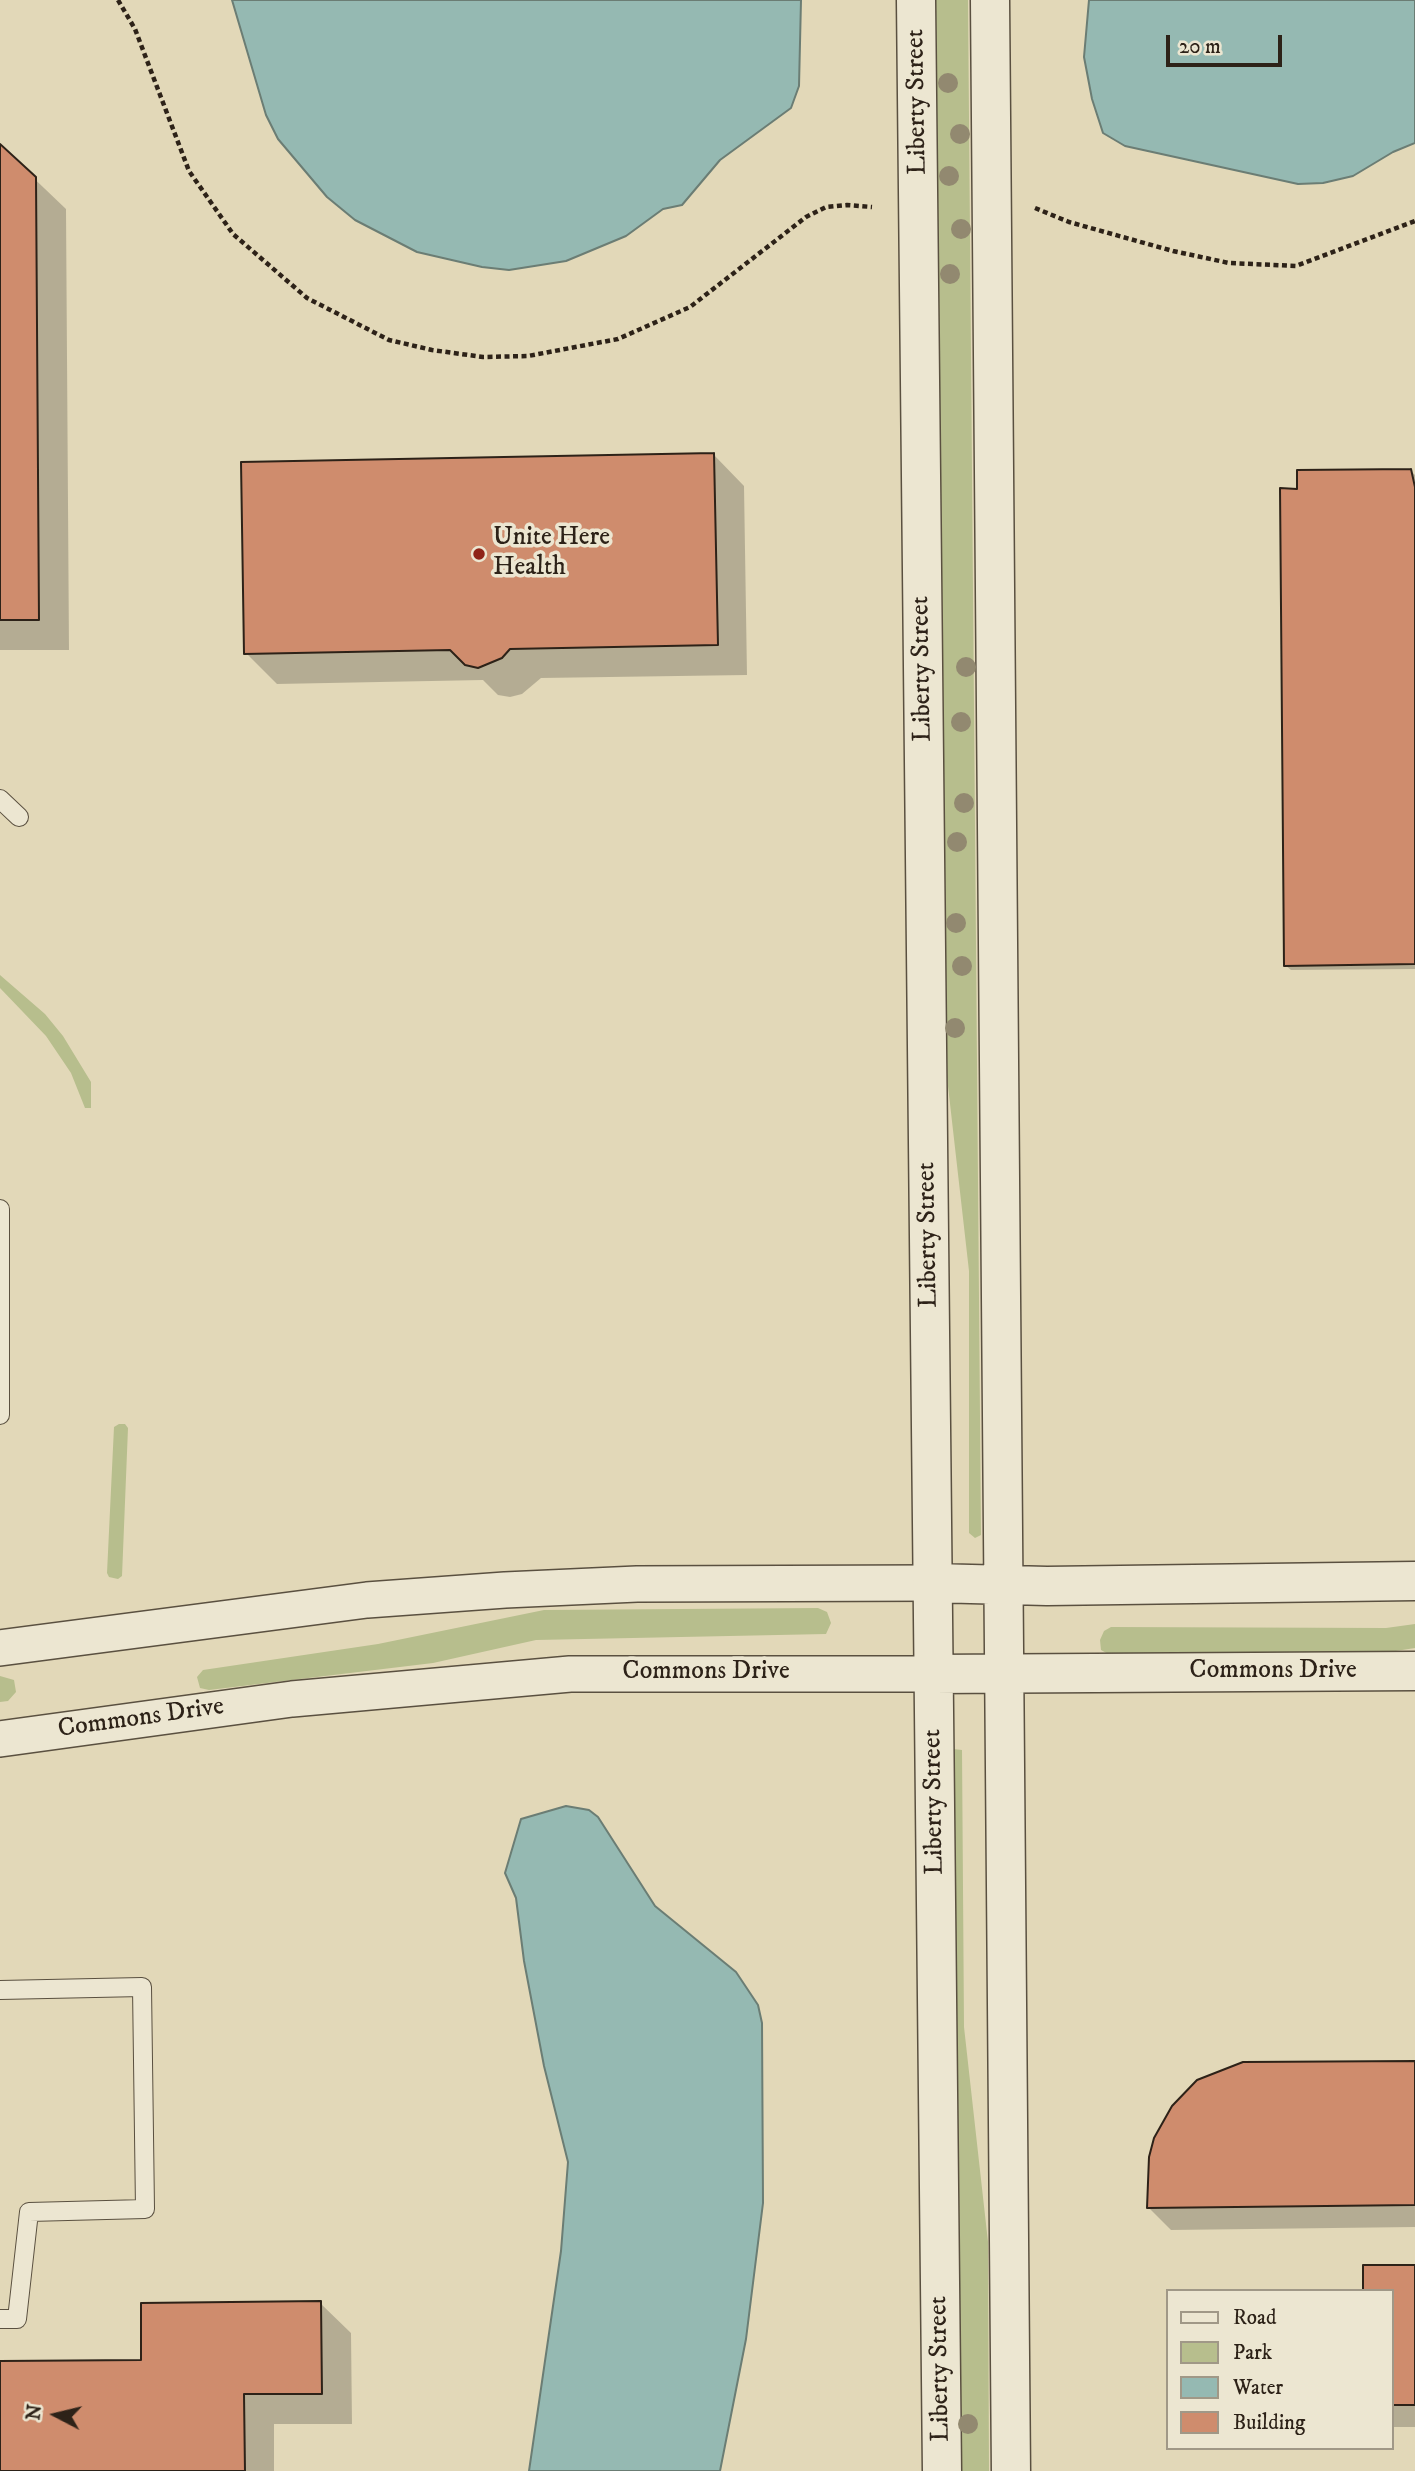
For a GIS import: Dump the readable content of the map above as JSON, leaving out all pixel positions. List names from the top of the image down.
{
  "streets": {
    "street": ["Liberty Street", "Commons Drive"]
  },
  "crossings": [
    ["Liberty Street", "Commons Drive"]
  ],
  "places": ["Unite Here Health"],
  "legend": [
    "Road",
    "Park",
    "Water",
    "Building"
  ],
  "scale_bar": "20 m",
  "north": "left"
}
